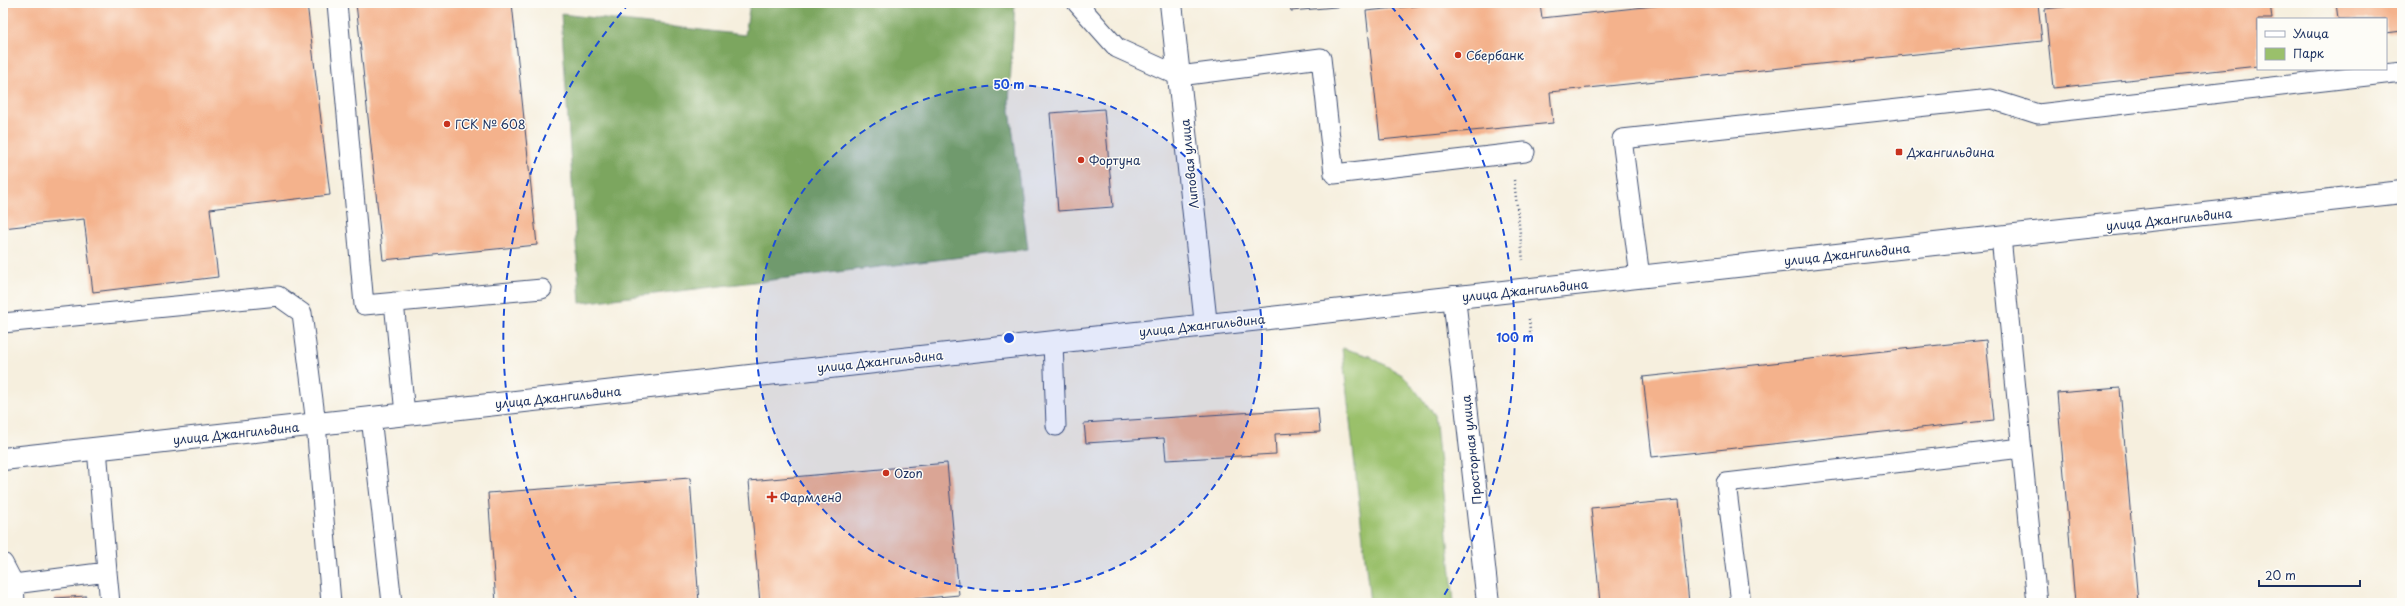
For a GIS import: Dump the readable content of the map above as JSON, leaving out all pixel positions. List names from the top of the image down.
{
  "streets": {
    "main road": ["Липовая улица", "улица Джангильдина", "Просторная улица"]
  },
  "crossings": [
    ["Липовая улица", "улица Джангильдина"],
    ["улица Джангильдина", "Просторная улица"]
  ],
  "places": {
    "other": [
      "Сбербанк",
      "ГСК № 608",
      "Фортуна",
      "Ozon"
    ],
    "transit": ["Джангильдина"],
    "health": ["Фармленд"]
  },
  "legend": ["Улица", "Парк"],
  "scale_bar": "20 m",
  "rings": ["50 m", "100 m"]
}
